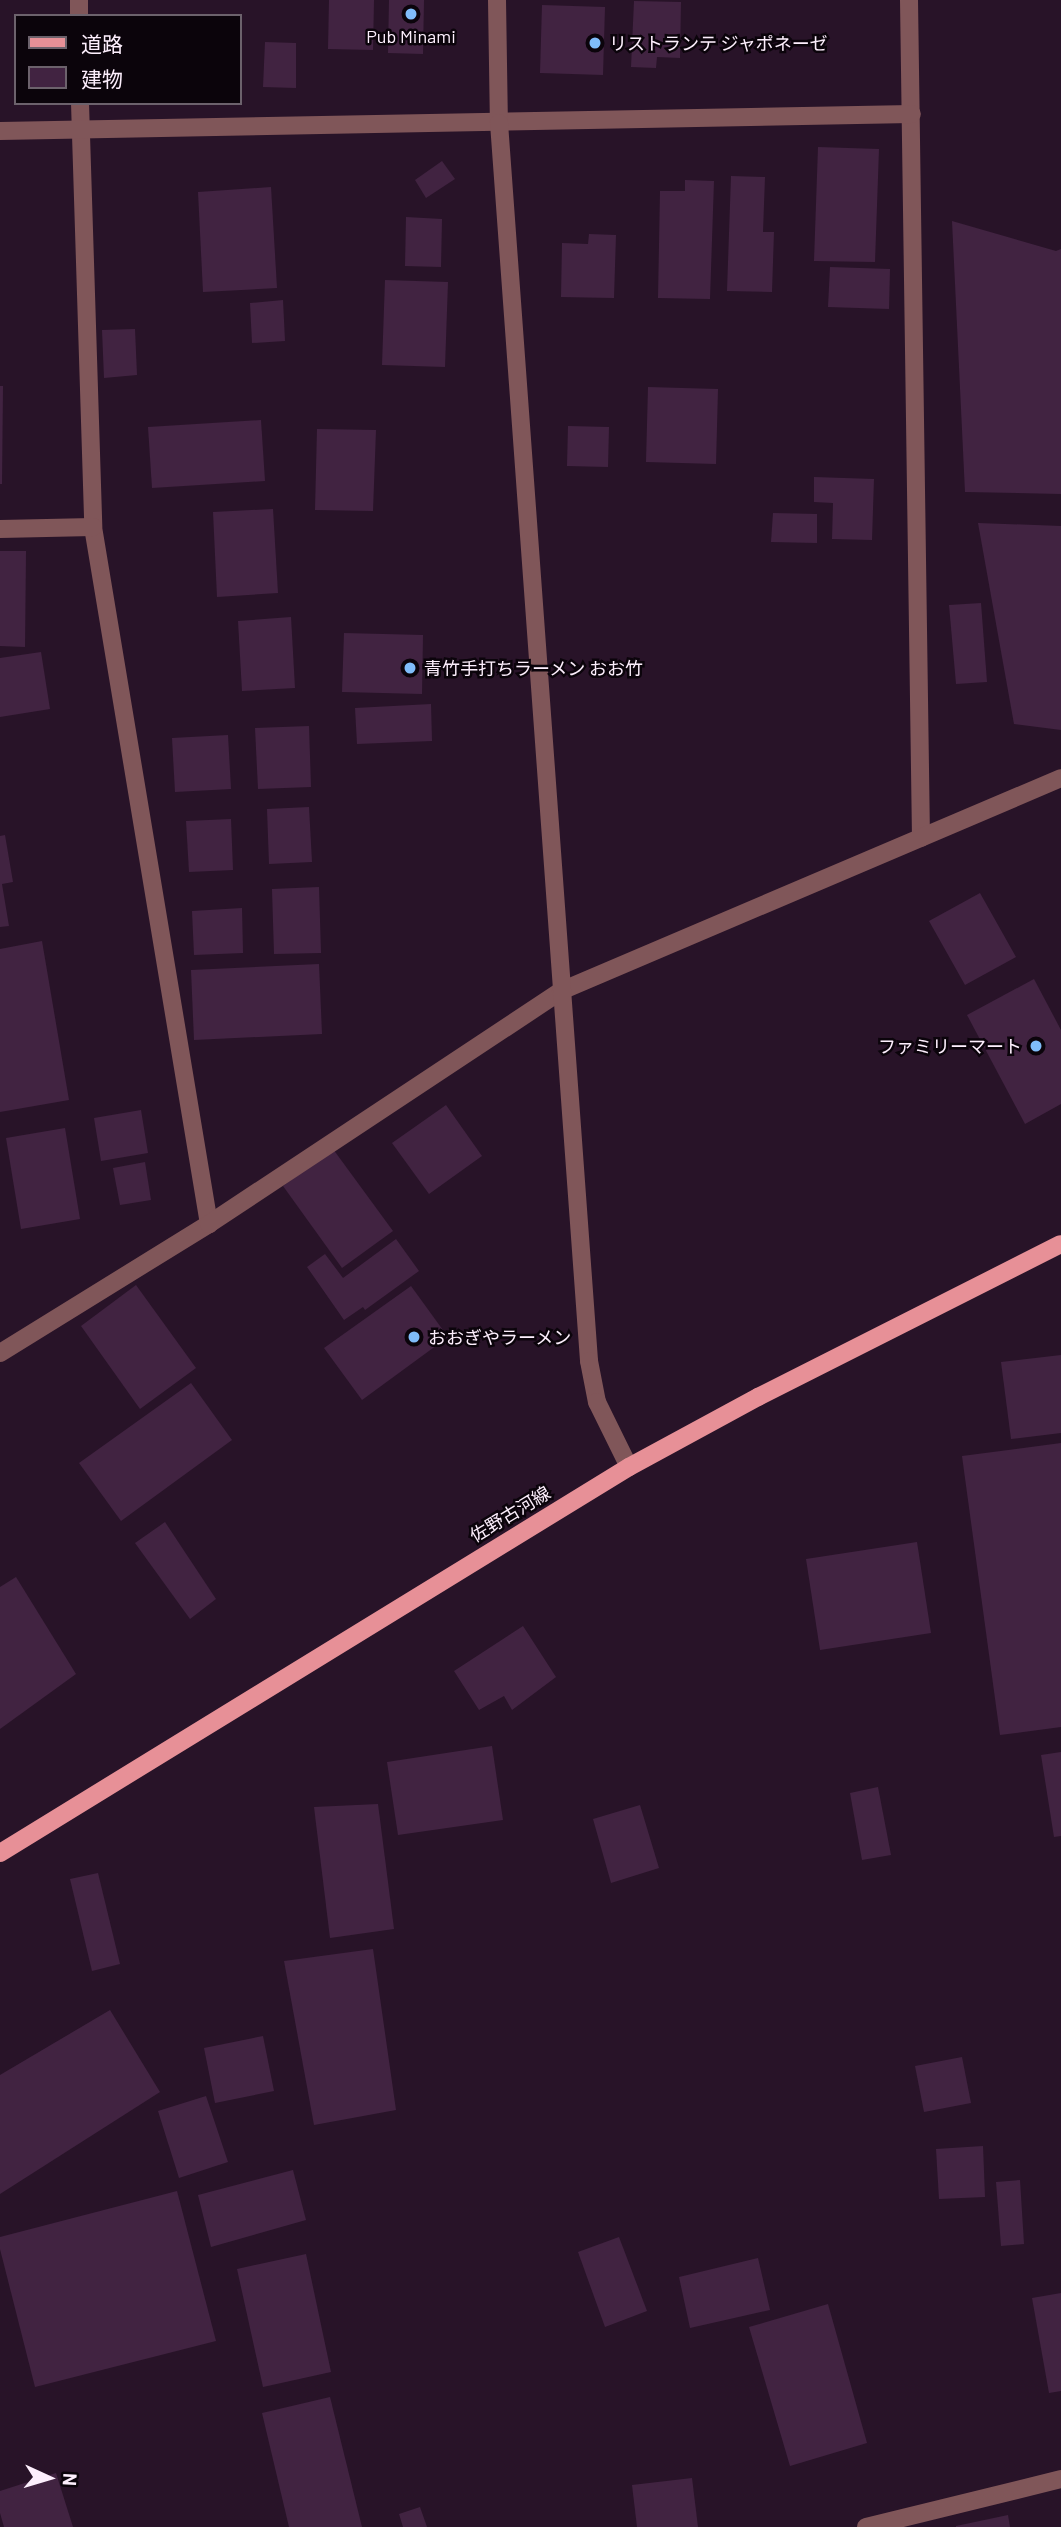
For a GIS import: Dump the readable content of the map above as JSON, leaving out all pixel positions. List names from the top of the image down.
{
  "streets": {
    "main road": ["佐野古河線"]
  },
  "places": [
    "Pub Minami",
    "リストランテ ジャポネーゼ",
    "青竹手打ちラーメン おお竹",
    "ファミリーマート",
    "おおぎやラーメン"
  ],
  "legend": ["道路", "建物"],
  "north": "right"
}
